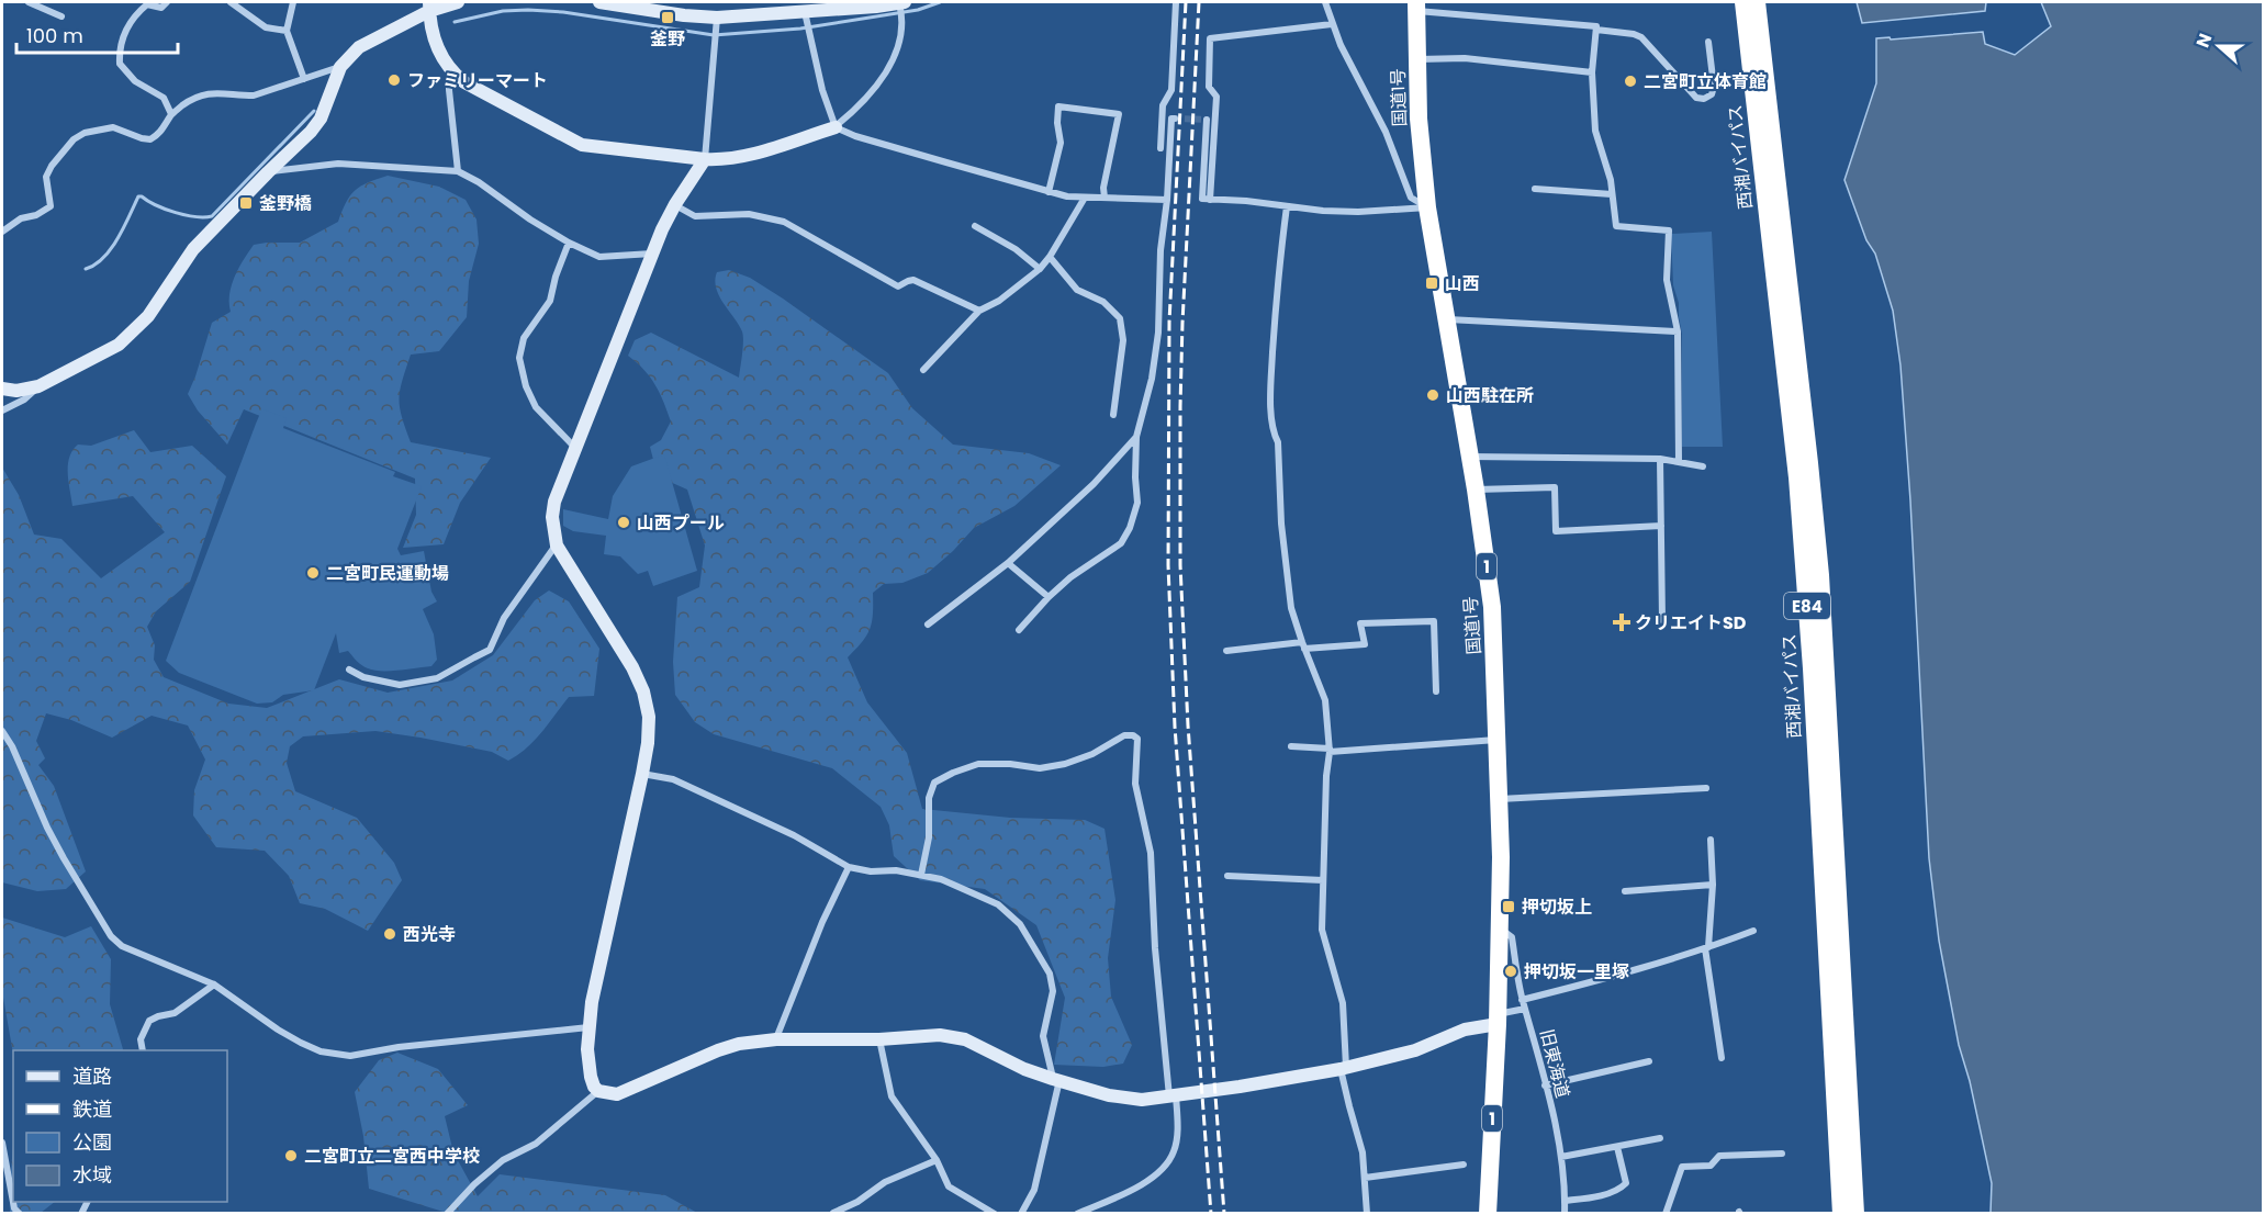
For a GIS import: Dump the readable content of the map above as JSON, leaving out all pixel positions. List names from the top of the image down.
{
  "streets": {
    "highway": [
      "国道1号",
      "西湘バイパス",
      "1",
      "E84"
    ],
    "street": ["旧東海道"]
  },
  "crossings": [
    ["国道1号", "旧東海道"]
  ],
  "places": {
    "transit": [
      "釜野",
      "釜野橋",
      "山西",
      "押切坂上"
    ],
    "other": [
      "ファミリーマート",
      "二宮町立体育館",
      "山西駐在所",
      "山西プール",
      "二宮町民運動場",
      "西光寺",
      "押切坂一里塚",
      "二宮町立二宮西中学校"
    ],
    "health": ["クリエイトSD"]
  },
  "legend": [
    "道路",
    "鉄道",
    "公園",
    "水域"
  ],
  "scale_bar": "100 m",
  "north": "left"
}
